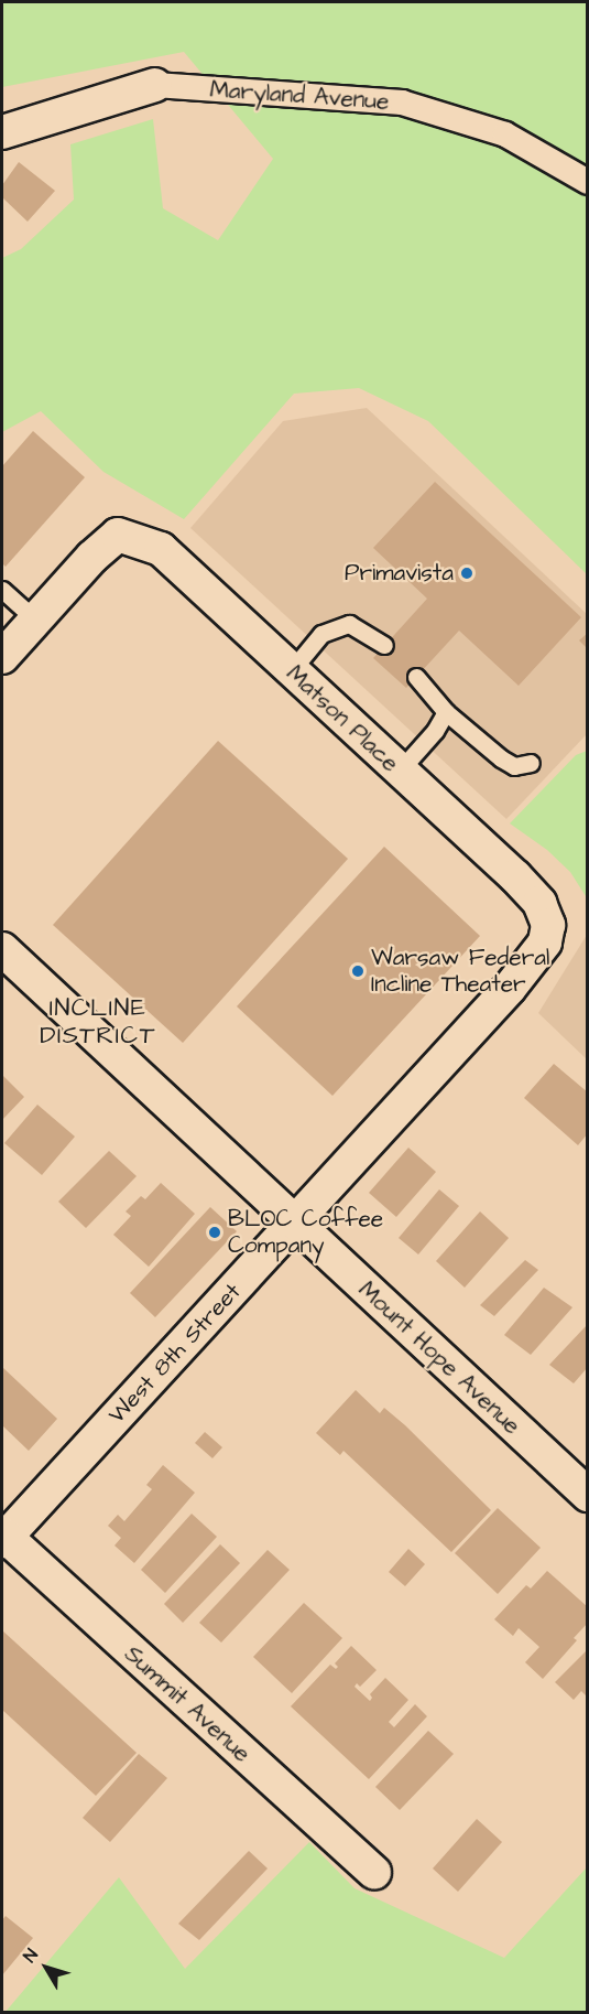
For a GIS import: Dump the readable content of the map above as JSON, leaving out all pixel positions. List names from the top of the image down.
{
  "streets": {
    "street": [
      "Maryland Avenue",
      "Matson Place",
      "West 8th Street",
      "Mount Hope Avenue",
      "Summit Avenue"
    ]
  },
  "crossings": [
    ["Matson Place", "West 8th Street"],
    ["West 8th Street", "Mount Hope Avenue"],
    ["West 8th Street", "Summit Avenue"]
  ],
  "districts": ["INCLINE DISTRICT"],
  "places": ["Primavista", "Warsaw Federal Incline Theater", "BLOC Coffee Company"],
  "north": "top left"
}
